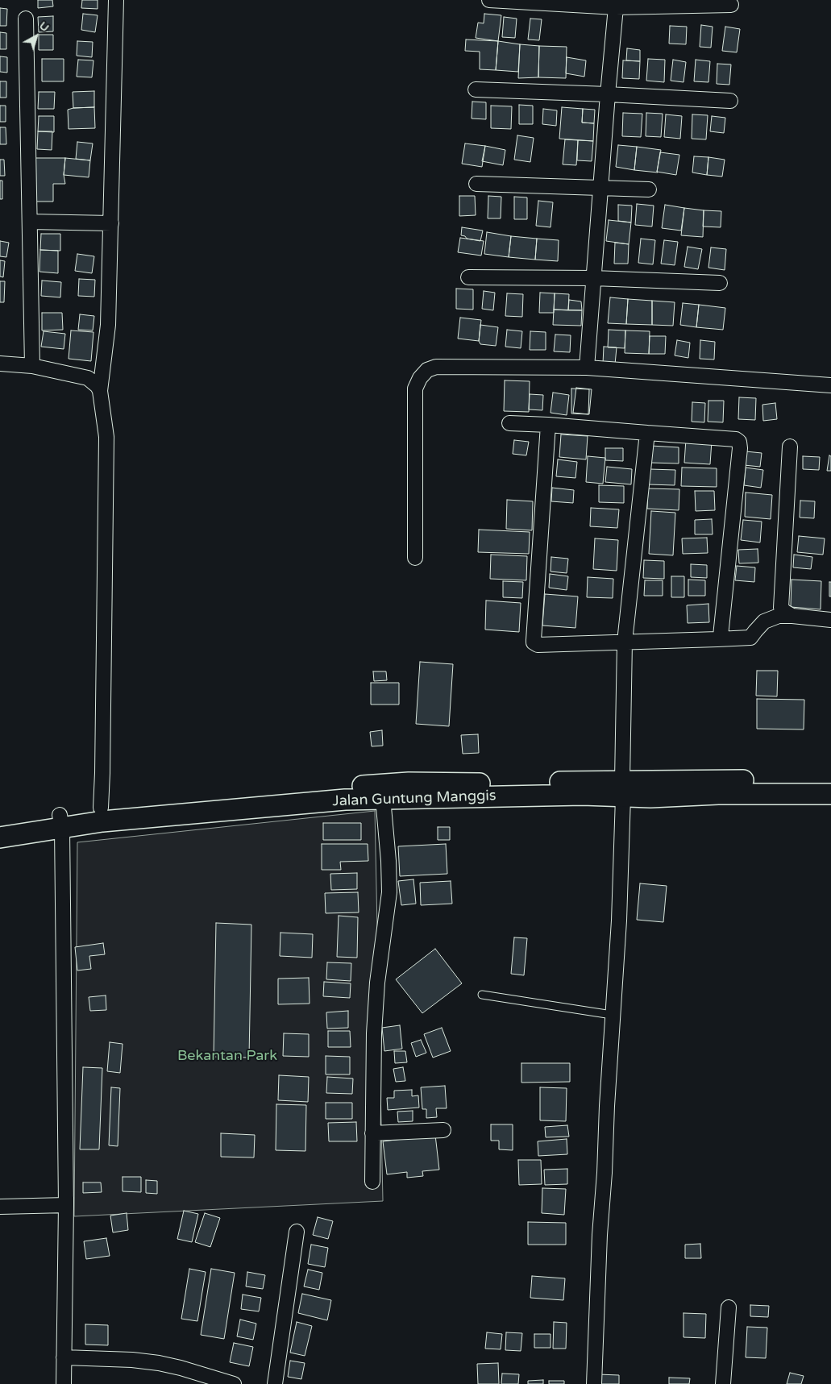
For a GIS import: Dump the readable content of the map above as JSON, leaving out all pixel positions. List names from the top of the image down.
{
  "streets": {
    "street": ["Jalan Guntung Manggis"]
  },
  "parks": ["Bekantan Park"],
  "north": "top right"
}
